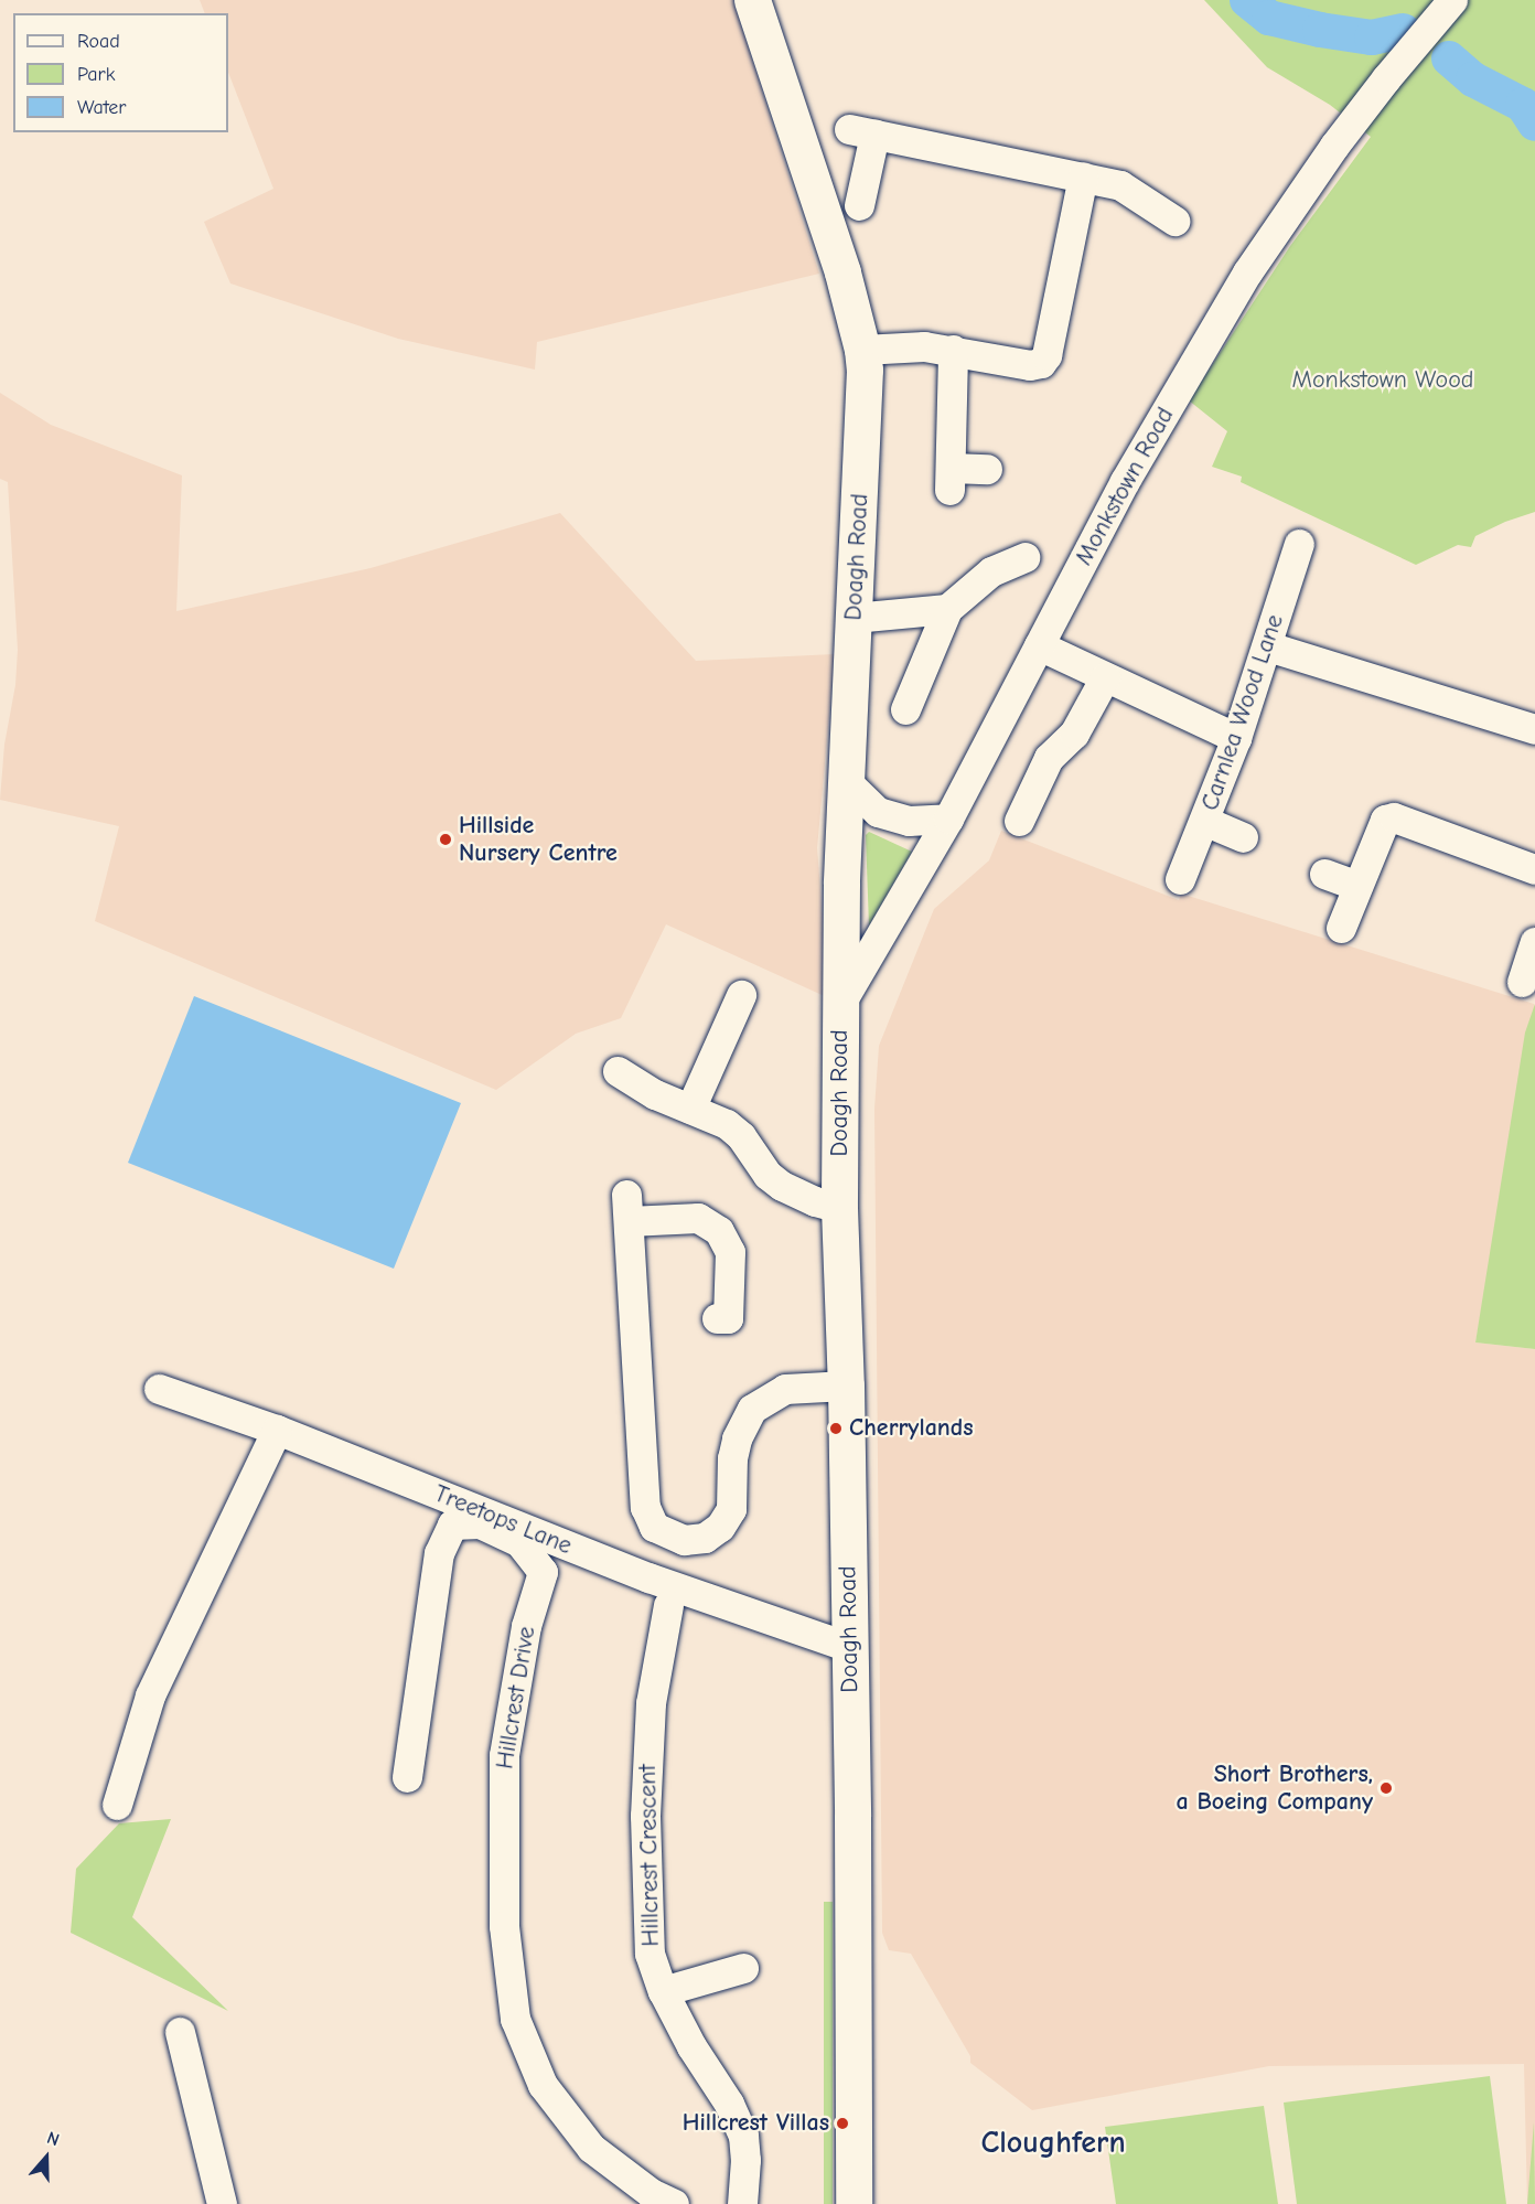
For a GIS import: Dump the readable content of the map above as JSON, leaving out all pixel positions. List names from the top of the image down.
{
  "streets": {
    "main road": ["Doagh Road"],
    "street": [
      "Monkstown Road",
      "Carnlea Wood Lane",
      "Treetops Lane",
      "Hillcrest Drive",
      "Hillcrest Crescent"
    ]
  },
  "crossings": [
    ["Monkstown Road", "Doagh Road"],
    ["Doagh Road", "Treetops Lane"]
  ],
  "districts": ["Cloughfern"],
  "parks": ["Monkstown Wood"],
  "places": [
    "Hillside Nursery Centre",
    "Cherrylands",
    "Short Brothers, a Boeing Company",
    "Hillcrest Villas"
  ],
  "legend": ["Road", "Park", "Water"],
  "north": "top"
}
